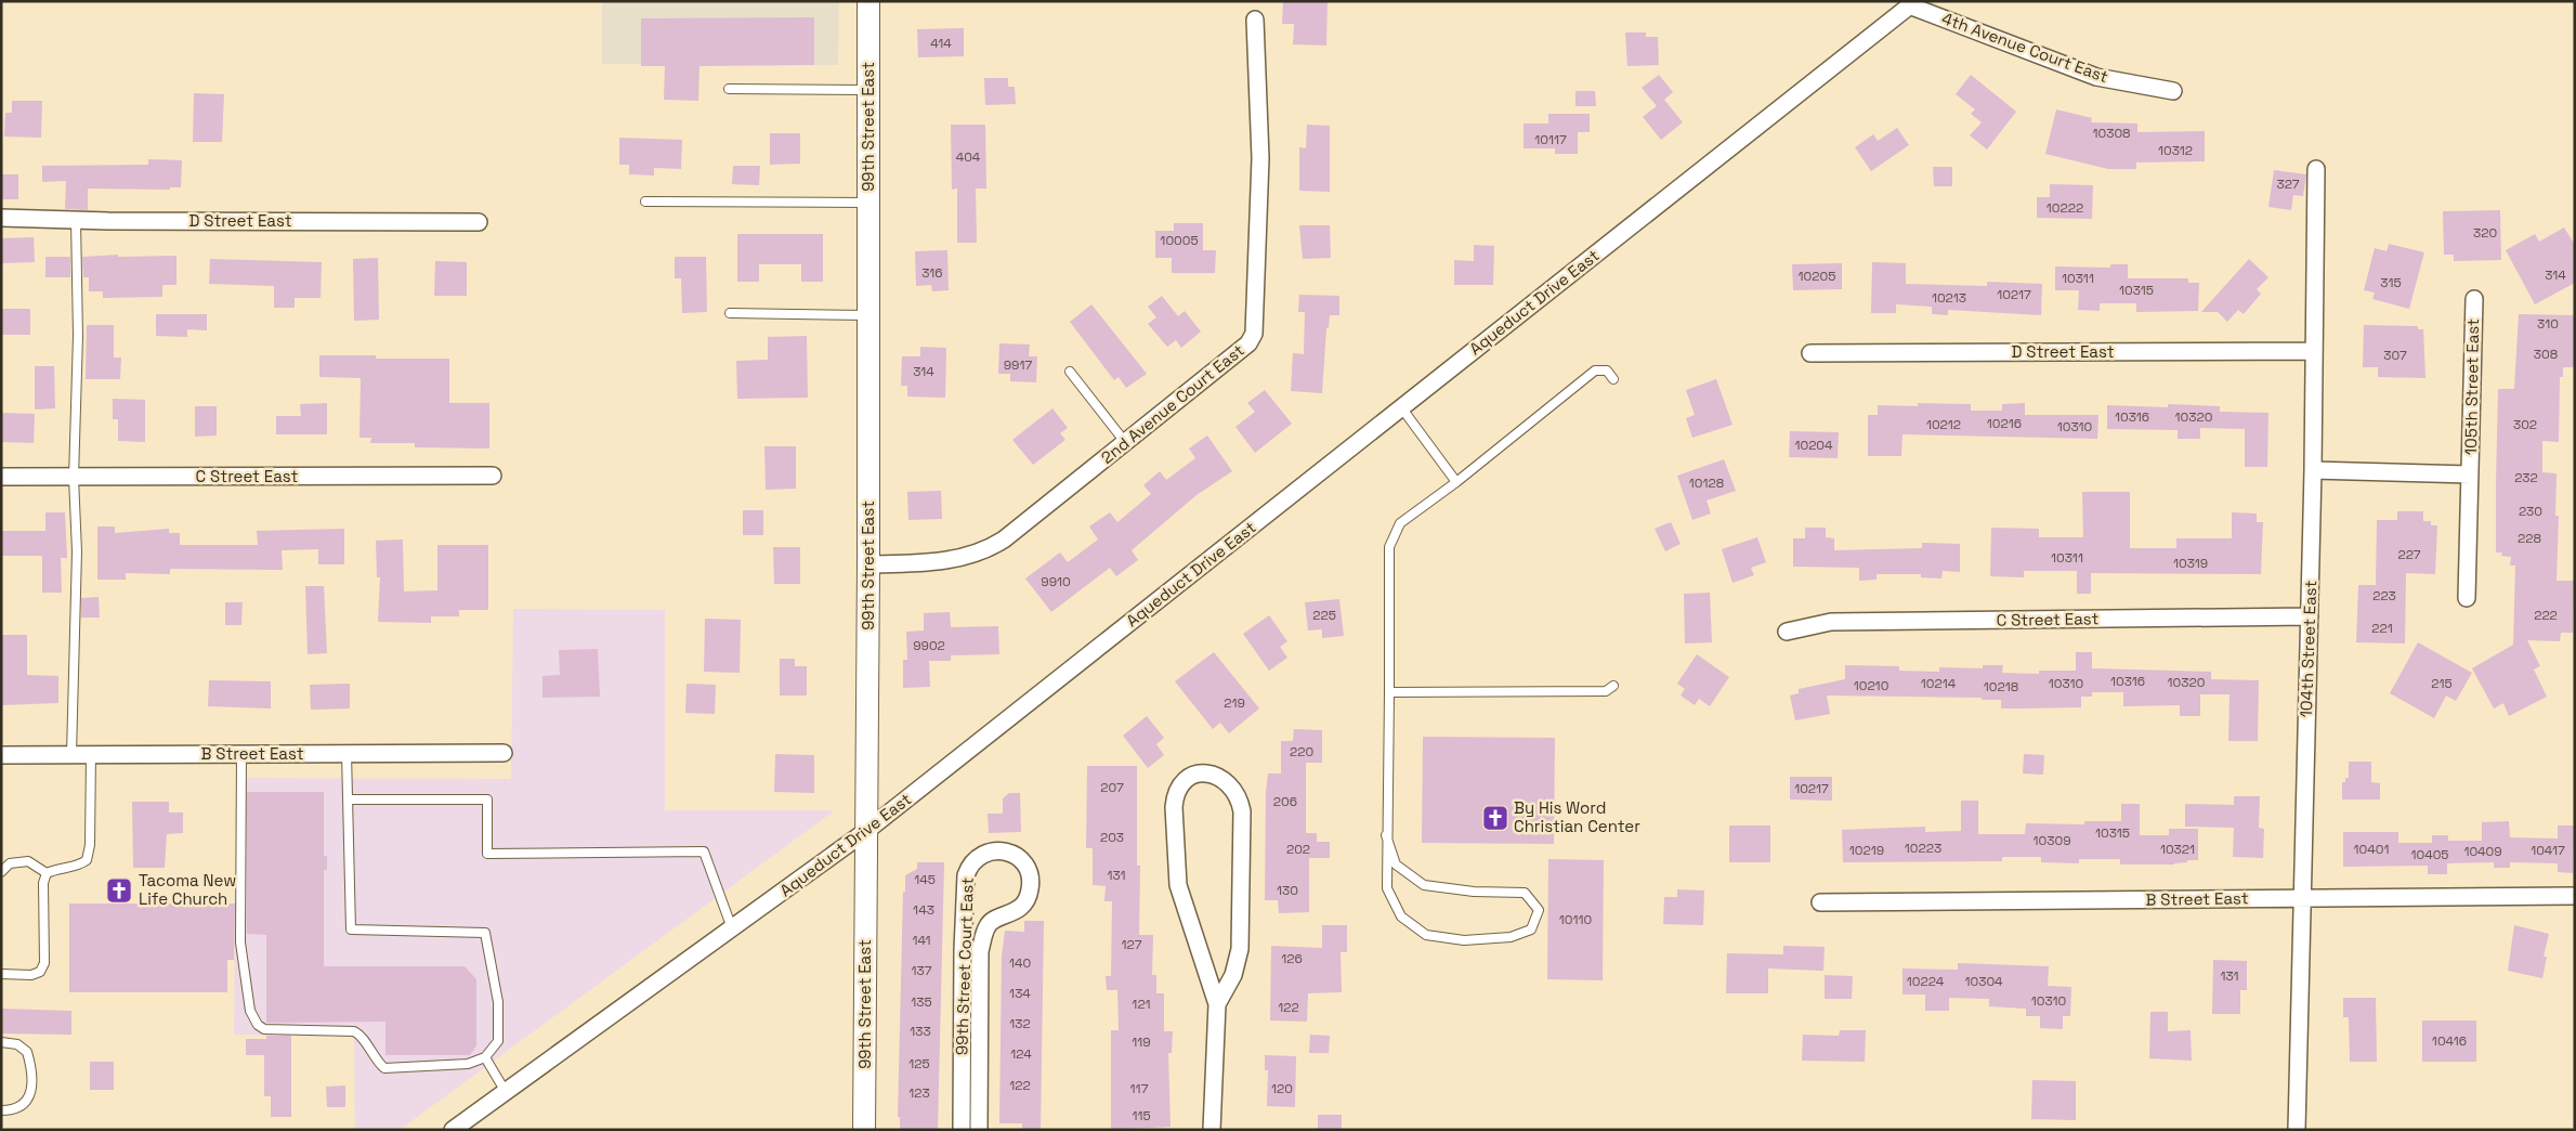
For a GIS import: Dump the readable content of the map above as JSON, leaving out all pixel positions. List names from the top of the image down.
{
  "streets": {
    "street": [
      "4th Avenue Court East",
      "99th Street East",
      "D Street East",
      "Aqueduct Drive East",
      "105th Street East",
      "2nd Avenue Court East",
      "C Street East",
      "104th Street East",
      "B Street East",
      "99th Street Court East"
    ]
  },
  "crossings": [
    ["4th Avenue Court East", "Aqueduct Drive East"],
    ["99th Street East", "Aqueduct Drive East"],
    ["99th Street East", "2nd Avenue Court East"],
    ["D Street East", "104th Street East"],
    ["105th Street East", "104th Street East"],
    ["C Street East", "104th Street East"],
    ["104th Street East", "B Street East"]
  ],
  "places": {
    "church": ["By His Word Christian Center", "Tacoma New Life Church"]
  },
  "house_numbers": [
    "414",
    "10308",
    "10117",
    "10312",
    "404",
    "327",
    "10222",
    "320",
    "10005",
    "316",
    "314",
    "10205",
    "10311",
    "315",
    "10315",
    "10217",
    "10213",
    "310",
    "308",
    "307",
    "9917",
    "314",
    "10316",
    "10320",
    "10216",
    "10212",
    "302",
    "10310",
    "10204",
    "232",
    "10128",
    "230",
    "228",
    "227",
    "10311",
    "10319",
    "9910",
    "223",
    "225",
    "222",
    "221",
    "9902",
    "10316",
    "10320",
    "10214",
    "10310",
    "215",
    "10210",
    "10218",
    "219",
    "220",
    "207",
    "10217",
    "206",
    "10315",
    "203",
    "10309",
    "10223",
    "202",
    "10321",
    "10401",
    "10219",
    "10417",
    "10409",
    "10405",
    "131",
    "145",
    "130",
    "143",
    "10110",
    "141",
    "127",
    "126",
    "140",
    "137",
    "131",
    "10224",
    "10304",
    "134",
    "10310",
    "135",
    "121",
    "122",
    "132",
    "133",
    "10416",
    "119",
    "124",
    "125",
    "122",
    "117",
    "120",
    "123",
    "115"
  ]
}
